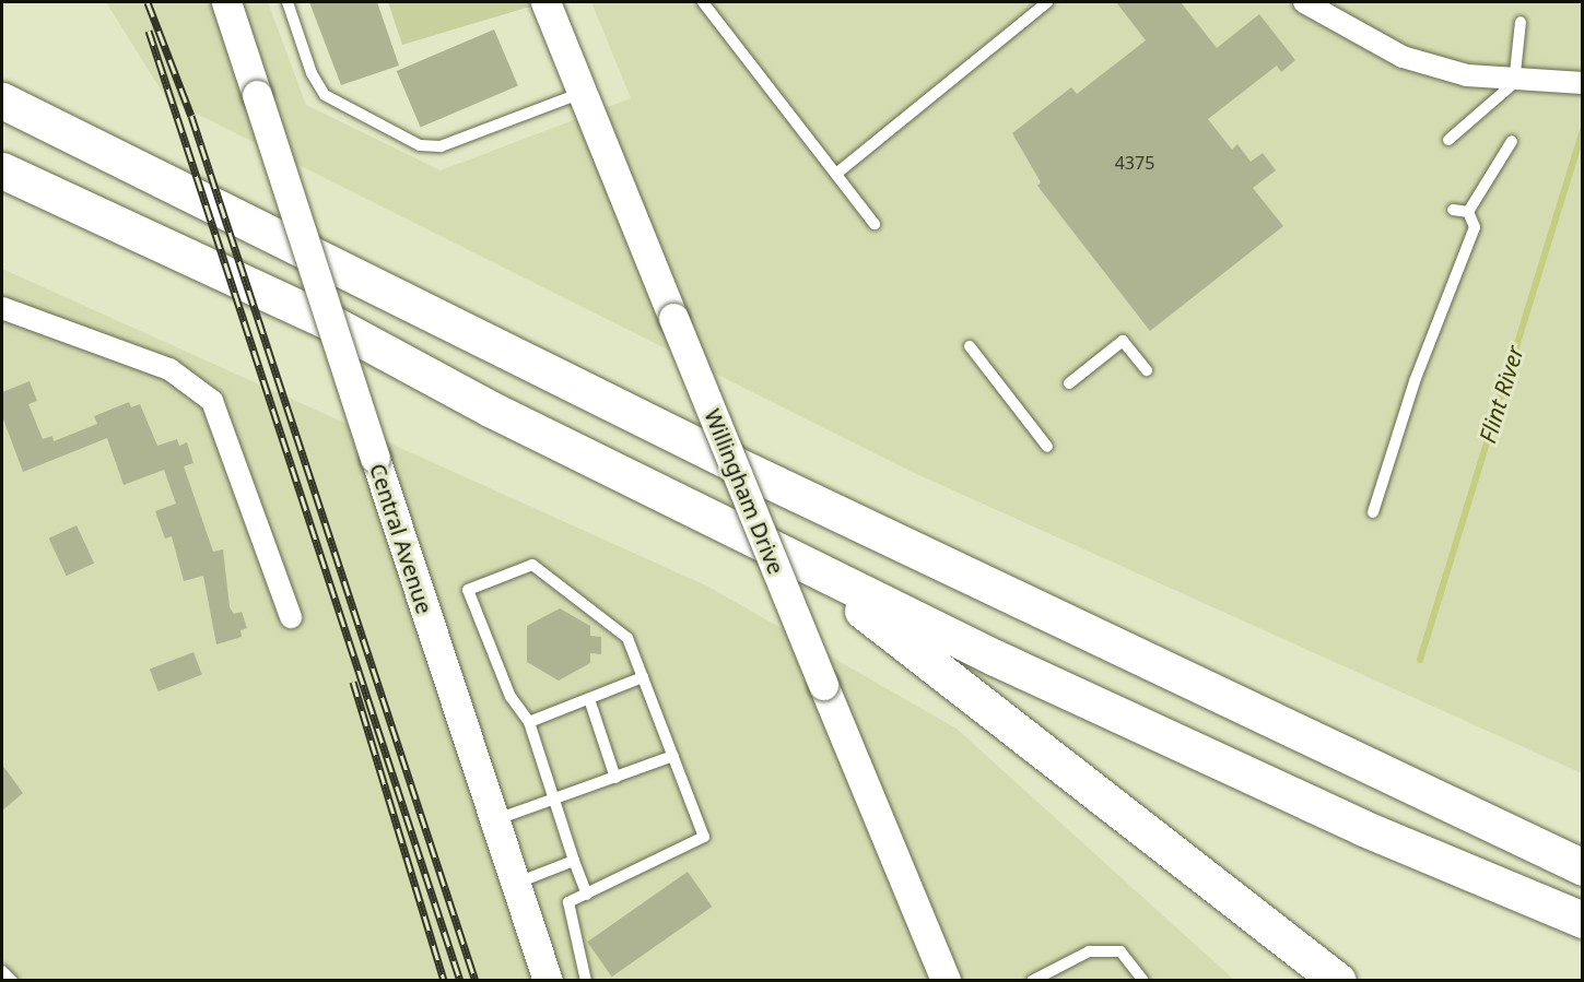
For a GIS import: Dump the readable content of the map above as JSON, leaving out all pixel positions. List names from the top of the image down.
{
  "streets": {
    "street": ["Willingham Drive", "Central Avenue"]
  },
  "water": ["Flint River"],
  "house_numbers": ["4375"]
}
